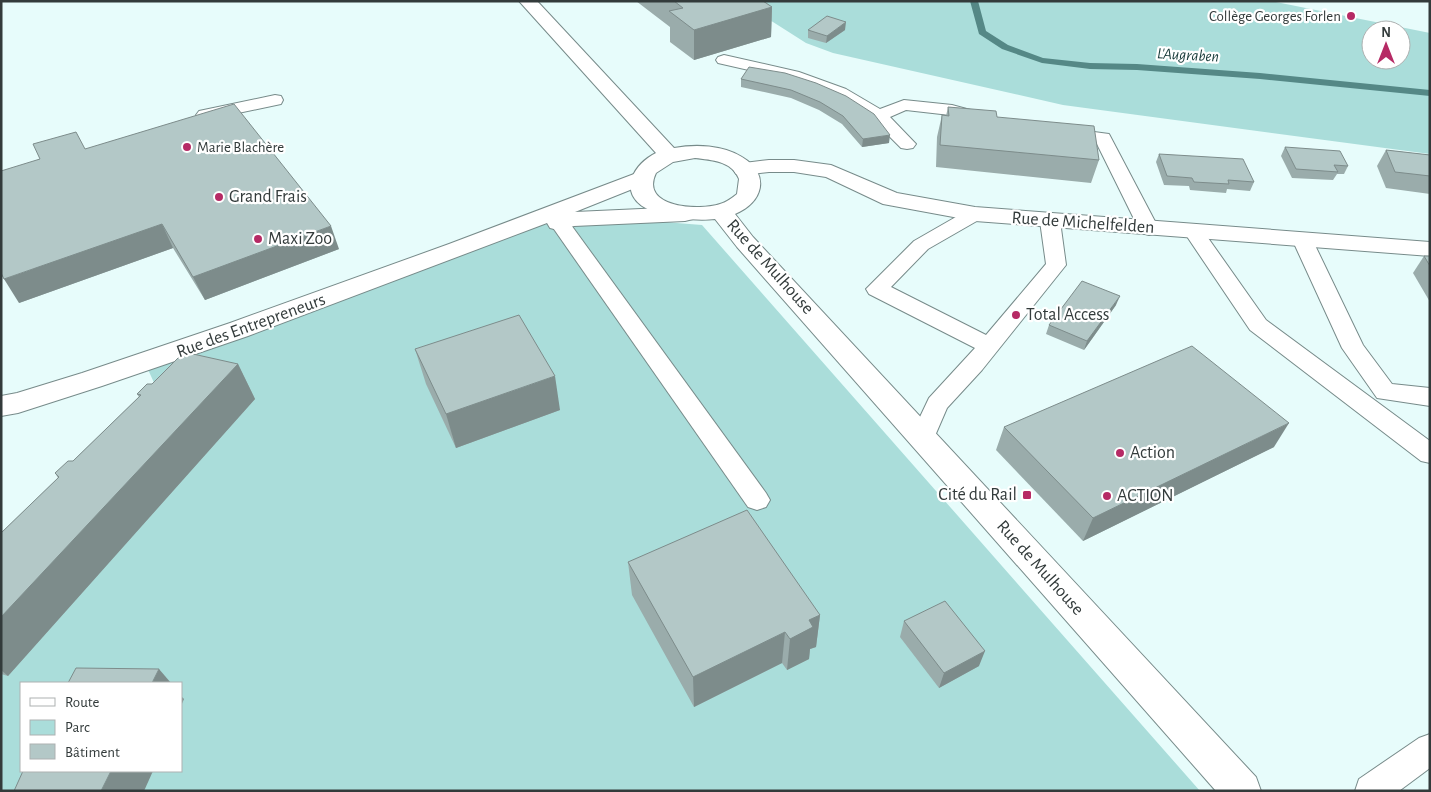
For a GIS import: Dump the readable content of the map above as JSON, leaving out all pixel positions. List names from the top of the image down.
{
  "streets": {
    "street": ["Rue de Michelfelden", "Rue de Mulhouse", "Rue des Entrepreneurs"]
  },
  "crossings": [
    ["Rue de Michelfelden", "Rue de Mulhouse"],
    ["Rue de Michelfelden", "Rue des Entrepreneurs"],
    ["Rue de Mulhouse", "Rue des Entrepreneurs"]
  ],
  "water": ["L'Augraben"],
  "places": {
    "other": [
      "Collège Georges Forlen",
      "Marie Blachère",
      "Grand Frais",
      "Maxi Zoo",
      "Total Access",
      "Action",
      "ACTION"
    ],
    "transit": ["Cité du Rail"]
  },
  "legend": ["Route", "Parc", "Bâtiment"],
  "north": "top"
}
